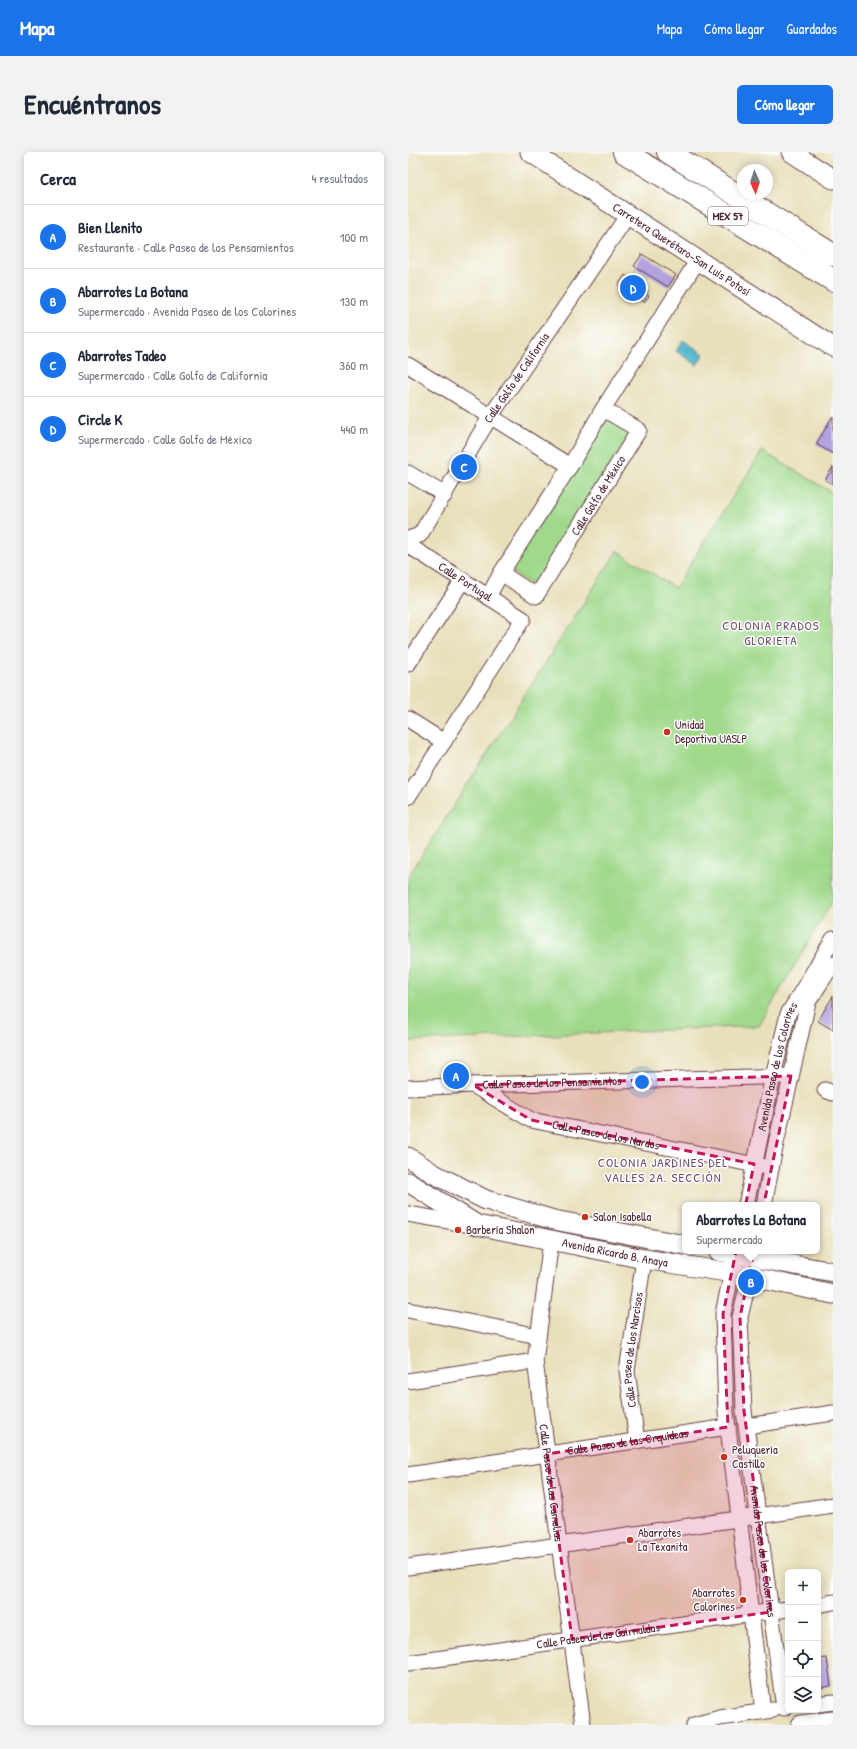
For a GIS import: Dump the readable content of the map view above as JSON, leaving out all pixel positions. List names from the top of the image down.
{
  "streets": {
    "highway": ["MEX 57"],
    "main road": ["Carretera Querétaro-San Luis Potosí", "Avenida Ricardo B. Anaya"],
    "street": [
      "Calle Golfo de California",
      "Calle Golfo de México",
      "Calle Portugal",
      "Avenida Paseo de los Colorines",
      "Calle Paseo de los Pensamientos",
      "Calle Paseo de los Nardos",
      "Calle Paseo de los Narcisos",
      "Calle Paseo de las Orquídeas",
      "Calle Paseo de las Camelias",
      "Calle Paseo de las Guirnaldas"
    ]
  },
  "crossings": [
    ["Carretera Querétaro-San Luis Potosí", "Calle Golfo de California"],
    ["Avenida Paseo de los Colorines", "Calle Paseo de los Pensamientos"],
    ["Avenida Paseo de los Colorines", "Calle Paseo de los Nardos"],
    ["Avenida Paseo de los Colorines", "Avenida Ricardo B. Anaya"],
    ["Avenida Paseo de los Colorines", "Calle Paseo de las Orquídeas"],
    ["Avenida Paseo de los Colorines", "Calle Paseo de las Guirnaldas"],
    ["Calle Paseo de los Pensamientos", "Calle Paseo de los Nardos"],
    ["Avenida Ricardo B. Anaya", "Calle Paseo de los Narcisos"],
    ["Avenida Ricardo B. Anaya", "Calle Paseo de las Camelias"],
    ["Calle Paseo de los Narcisos", "Calle Paseo de las Orquídeas"],
    ["Calle Paseo de las Orquídeas", "Calle Paseo de las Camelias"],
    ["Calle Paseo de las Camelias", "Calle Paseo de las Guirnaldas"]
  ],
  "districts": ["COLONIA PRADOS GLORIETA", "COLONIA JARDINES DEL VALLES 2A. SECCIÓN"],
  "places": [
    "Unidad Deportiva UASLP",
    "Salon Isabella",
    "Barbería Shalon",
    "Peluquería Castillo",
    "Abarrotes La Texanita",
    "Abarrotes Colorines"
  ],
  "north": "bottom",
  "page": {
    "header": "Mapa",
    "nav": ["Mapa", "Cómo llegar", "Guardados"],
    "title": "Encuéntranos",
    "buttons": "Cómo llegar",
    "heading": ["Cerca", "4 resultados"],
    "list": [
      {
        "mark": "A",
        "name": "Bien Llenito",
        "note": "Restaurante · Calle Paseo de los Pensamientos",
        "value": "100 m"
      },
      {
        "mark": "B",
        "name": "Abarrotes La Botana",
        "note": "Supermercado · Avenida Paseo de los Colorines",
        "value": "130 m"
      },
      {
        "mark": "C",
        "name": "Abarrotes Tadeo",
        "note": "Supermercado · Calle Golfo de California",
        "value": "360 m"
      },
      {
        "mark": "D",
        "name": "Circle K",
        "note": "Supermercado · Calle Golfo de México",
        "value": "440 m"
      }
    ],
    "pins": [
      "D",
      "C",
      "A",
      "B"
    ],
    "popup": ["Abarrotes La Botana", "Supermercado"],
    "map_buttons": ["+", "−"]
  }
}
